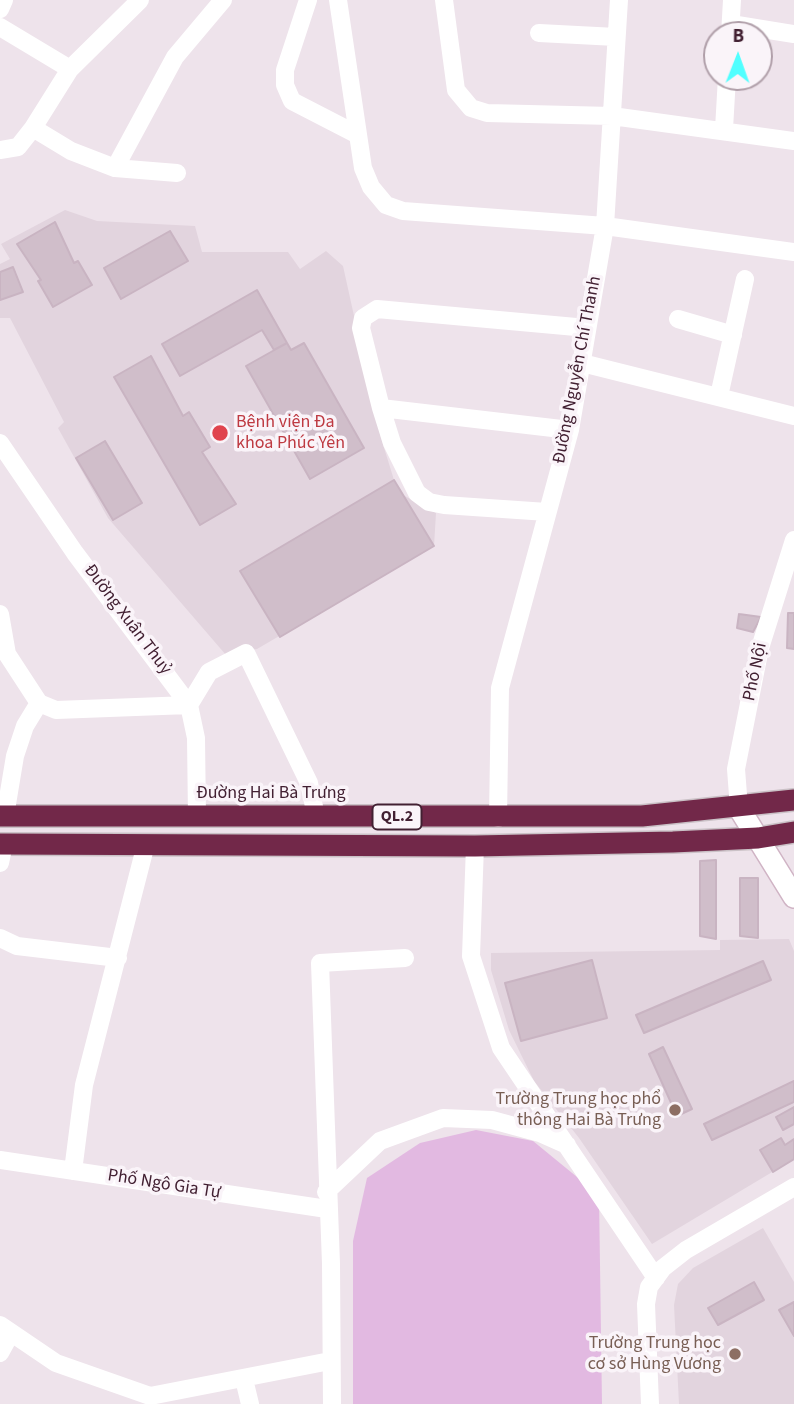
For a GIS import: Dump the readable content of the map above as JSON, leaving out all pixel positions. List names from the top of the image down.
{
  "streets": {
    "highway": ["Đường Hai Bà Trưng", "QL.2"],
    "street": [
      "Đường Nguyễn Chí Thanh",
      "Đường Xuân Thuỷ",
      "Phố Nội",
      "Phố Ngô Gia Tự"
    ]
  },
  "crossings": [
    ["Đường Nguyễn Chí Thanh", "Đường Hai Bà Trưng"],
    ["Đường Xuân Thuỷ", "Đường Hai Bà Trưng"],
    ["Phố Nội", "Đường Hai Bà Trưng"]
  ],
  "places": ["Bệnh viện Đa khoa Phúc Yên", "Trường Trung học phổ thông Hai Bà Trưng", "Trường Trung học cơ sở Hùng Vương"],
  "north": "top"
}
